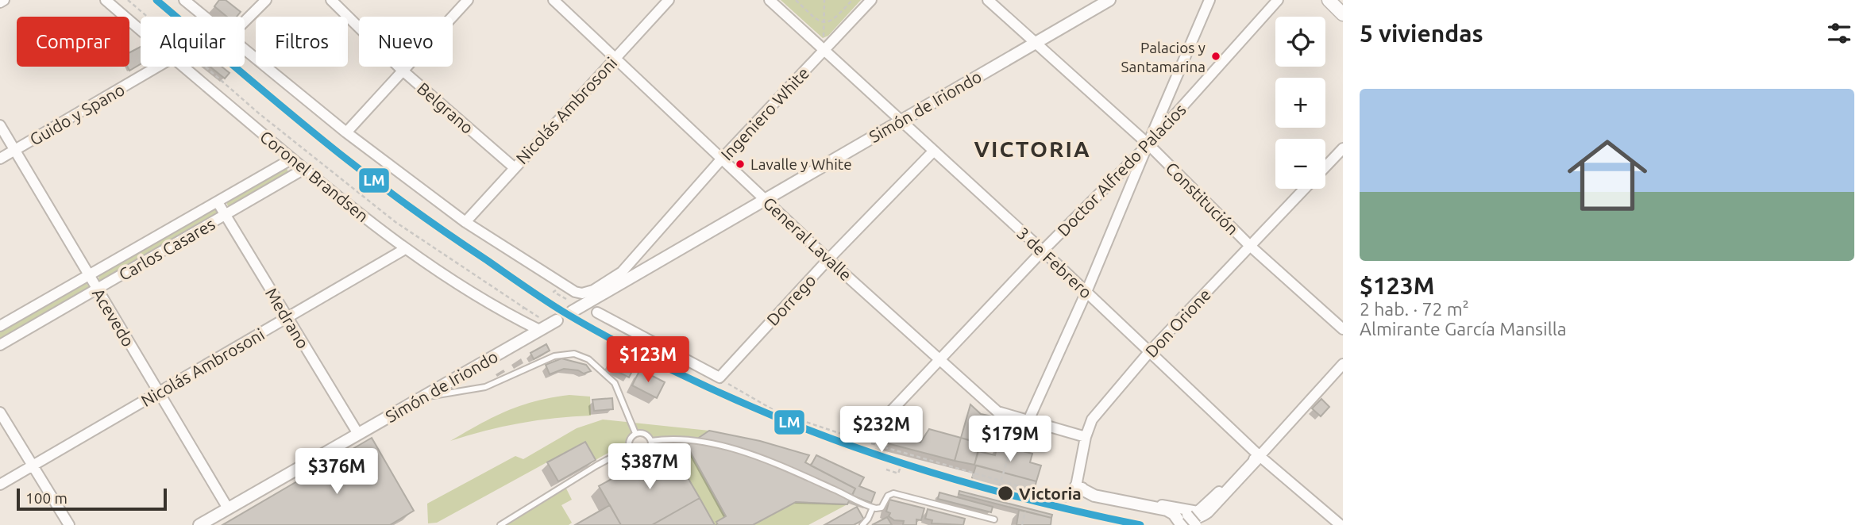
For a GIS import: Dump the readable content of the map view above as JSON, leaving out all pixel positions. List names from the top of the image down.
{
  "streets": {
    "street": [
      "Simón de Iriondo",
      "Belgrano",
      "Nicolás Ambrosoni",
      "Ingeniero White",
      "Guido y Spano",
      "Doctor Alfredo Palacios",
      "Coronel Brandsen",
      "Constitución",
      "General Lavalle",
      "Carlos Casares",
      "3 de Febrero",
      "Dorrego",
      "Acevedo",
      "Medrano",
      "Don Orione"
    ]
  },
  "crossings": [
    ["Simón de Iriondo", "Ingeniero White"],
    ["Simón de Iriondo", "Coronel Brandsen"],
    ["Simón de Iriondo", "Constitución"],
    ["Simón de Iriondo", "General Lavalle"],
    ["Simón de Iriondo", "3 de Febrero"],
    ["Simón de Iriondo", "Acevedo"],
    ["Simón de Iriondo", "Medrano"],
    ["Belgrano", "Nicolás Ambrosoni"],
    ["Nicolás Ambrosoni", "Coronel Brandsen"],
    ["Nicolás Ambrosoni", "General Lavalle"],
    ["Nicolás Ambrosoni", "Acevedo"],
    ["Nicolás Ambrosoni", "Medrano"],
    ["Ingeniero White", "General Lavalle"],
    ["Ingeniero White", "3 de Febrero"],
    ["Guido y Spano", "Acevedo"],
    ["Doctor Alfredo Palacios", "Constitución"],
    ["Doctor Alfredo Palacios", "General Lavalle"],
    ["Doctor Alfredo Palacios", "3 de Febrero"],
    ["Coronel Brandsen", "Carlos Casares"],
    ["Constitución", "Don Orione"],
    ["General Lavalle", "Dorrego"],
    ["General Lavalle", "Don Orione"],
    ["Carlos Casares", "Acevedo"],
    ["Carlos Casares", "Medrano"],
    ["3 de Febrero", "Dorrego"],
    ["3 de Febrero", "Don Orione"]
  ],
  "districts": ["VICTORIA"],
  "places": ["Palacios y Santamarina", "Lavalle y White", "Victoria"],
  "lines": ["transit line LM"],
  "scale_bar": "100 m",
  "page": {
    "heading": "5 viviendas",
    "map_buttons": ["+", "−"],
    "chip": [
      "Comprar",
      "Alquilar",
      "Filtros",
      "Nuevo"
    ],
    "list": [
      {
        "name": "$123M",
        "note": "2 hab. · 72 m² · Almirante García Mansilla"
      }
    ],
    "price": [
      "$123M",
      "$232M",
      "$179M",
      "$387M",
      "$376M"
    ],
    "scale": "100 m"
  }
}
